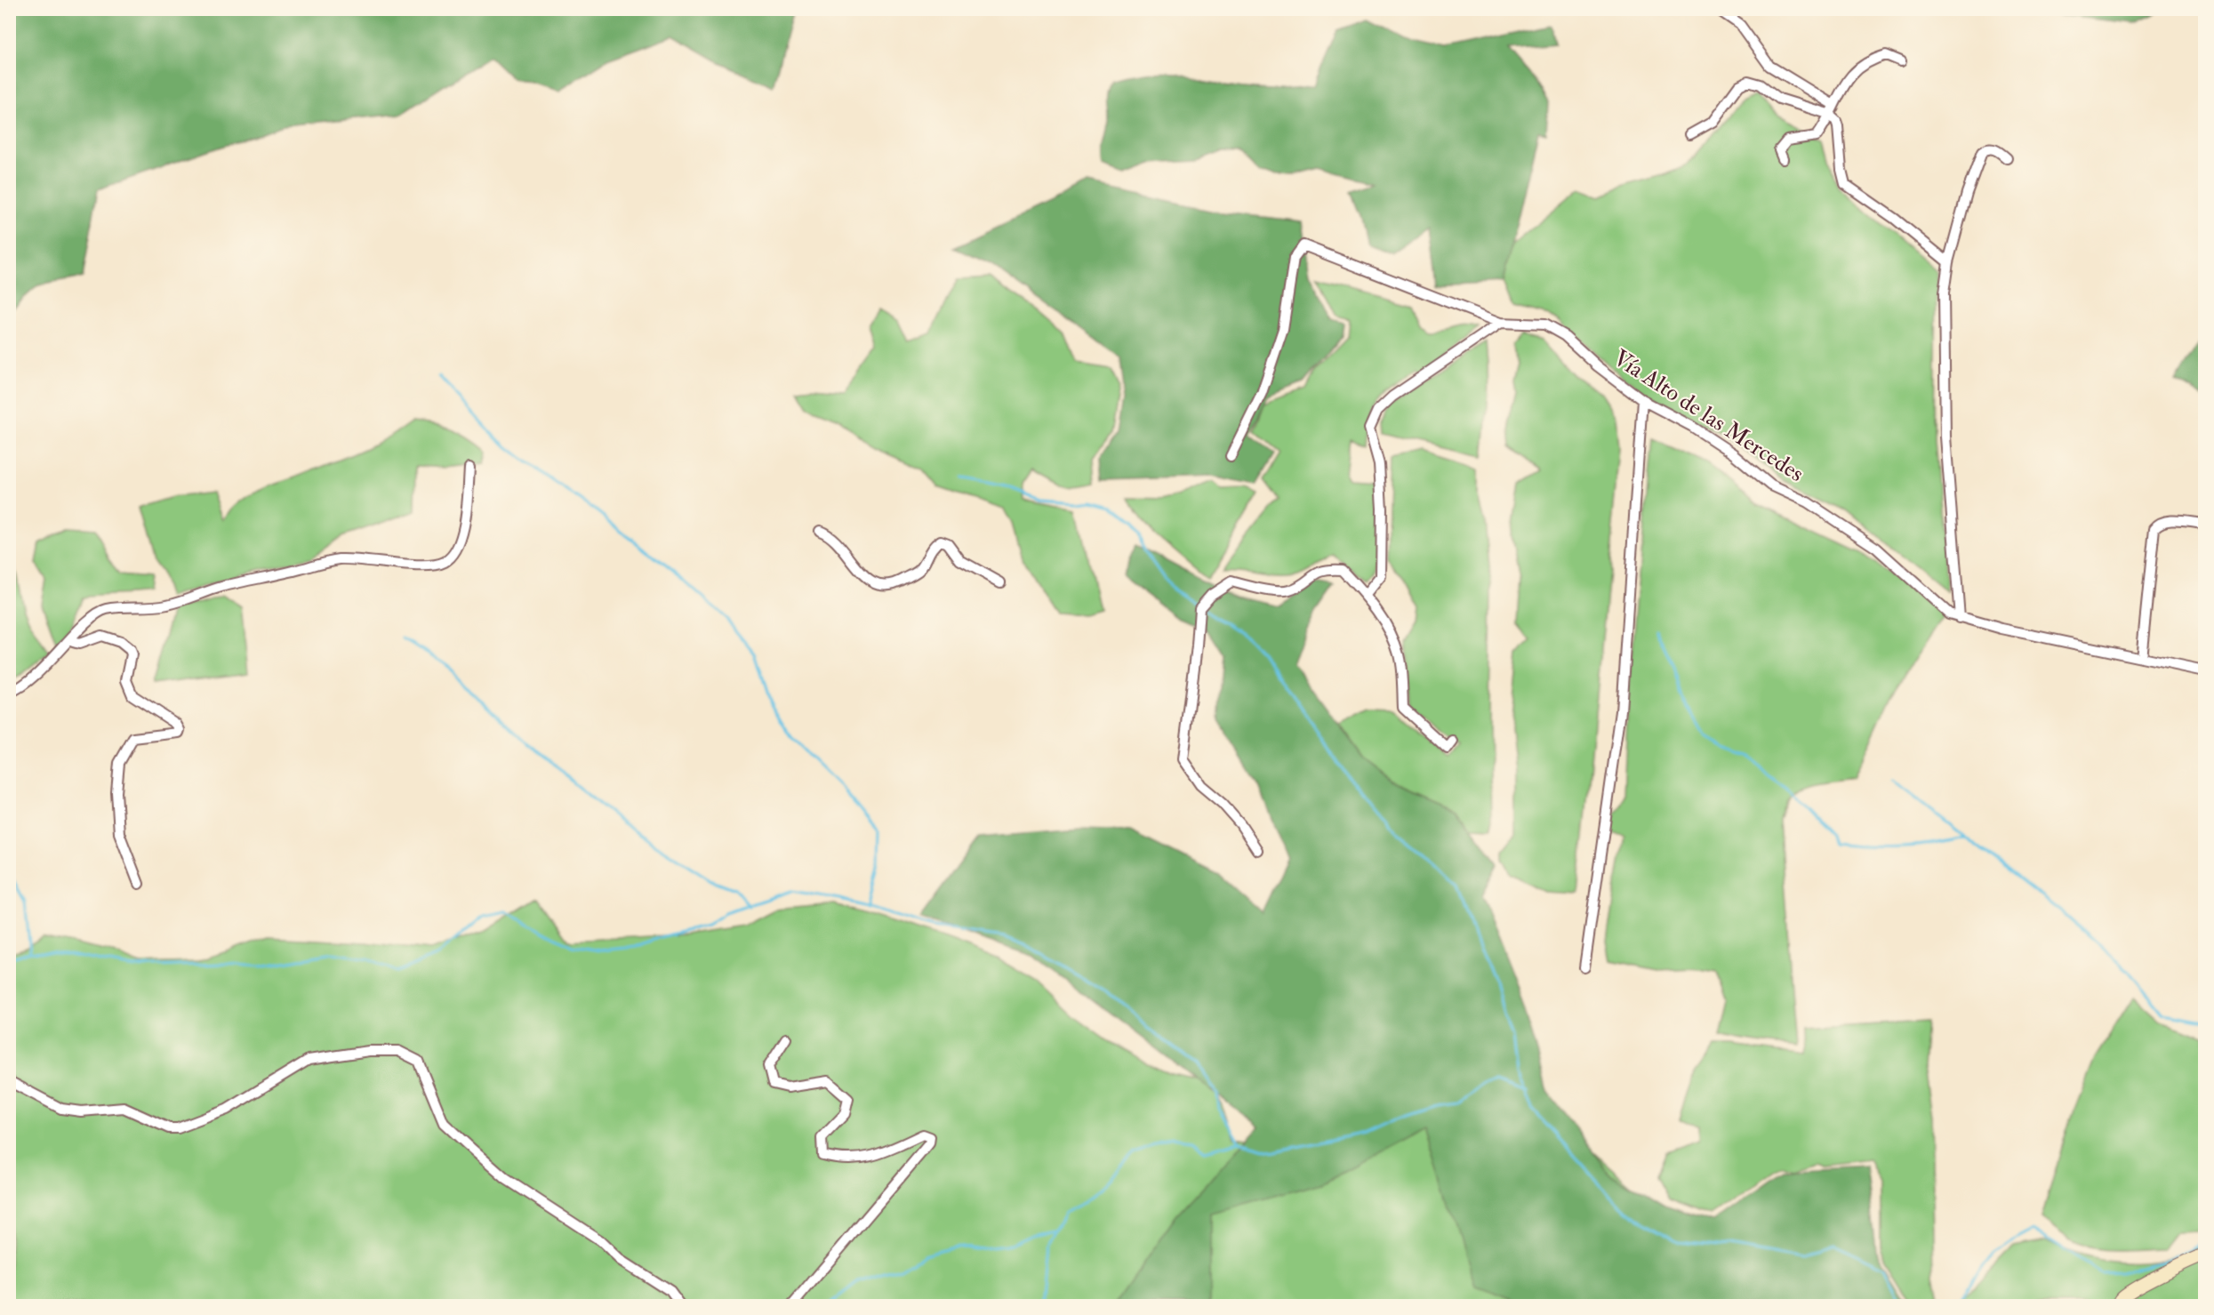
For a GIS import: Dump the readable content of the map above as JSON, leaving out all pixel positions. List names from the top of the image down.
{
  "streets": {
    "street": ["Vía Alto de las Mercedes"]
  }
}
